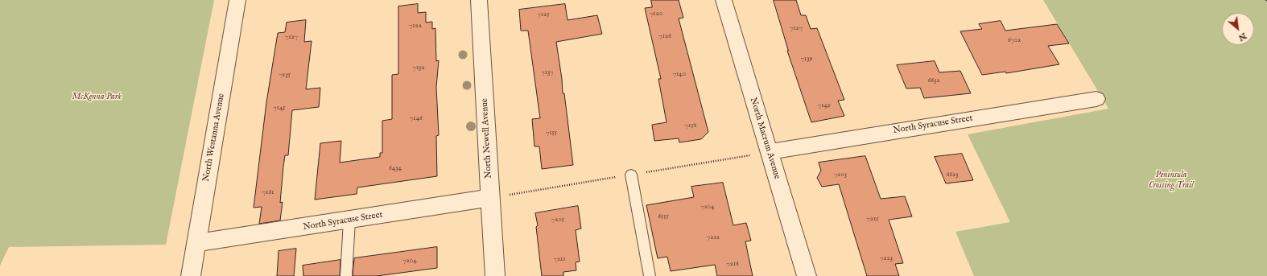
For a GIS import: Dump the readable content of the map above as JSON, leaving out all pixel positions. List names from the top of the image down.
{
  "streets": {
    "street": [
      "North Syracuse Street",
      "North Westanna Avenue",
      "North Newell Avenue",
      "North Macrum Avenue"
    ]
  },
  "crossings": [
    ["North Syracuse Street", "North Westanna Avenue"],
    ["North Syracuse Street", "North Newell Avenue"],
    ["North Syracuse Street", "North Macrum Avenue"]
  ],
  "parks": ["McKenna Park", "Peninsula Crossing Trail"],
  "house_numbers": [
    "7120",
    "7125",
    "7122",
    "7127",
    "7126",
    "7127",
    "6702",
    "7139",
    "7132",
    "7137",
    "7140",
    "7135",
    "6632",
    "7149",
    "7145",
    "7146",
    "7158",
    "7155",
    "6434",
    "7203",
    "6623",
    "7161",
    "7204",
    "6555",
    "7215",
    "7205",
    "7212",
    "7223",
    "7211",
    "7204",
    "7218"
  ],
  "north": "bottom right"
}
